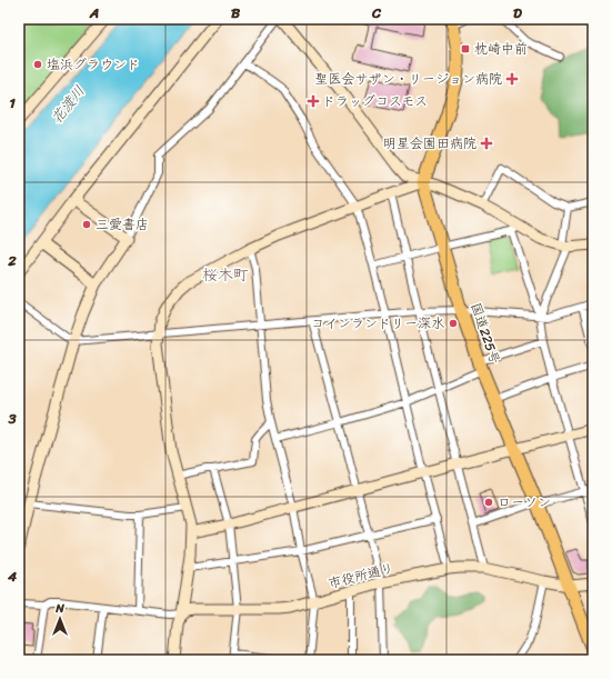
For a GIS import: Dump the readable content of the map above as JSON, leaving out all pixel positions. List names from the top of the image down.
{
  "streets": {
    "highway": ["国道225号"],
    "street": ["市役所通り"]
  },
  "crossings": [
    ["国道225号", "市役所通り"]
  ],
  "districts": ["桜木町"],
  "water": ["花渡川"],
  "places": {
    "transit": ["枕崎中前"],
    "other": [
      "塩浜グラウンド",
      "三愛書店",
      "コインランドリー深水",
      "ローソン"
    ],
    "health": ["聖医会サザン・リージョン病院", "ドラッグコスモス", "明星会園田病院"]
  },
  "north": "top",
  "grid": {
    "columns": [
      "A",
      "B",
      "C",
      "D"
    ],
    "rows": [
      "1",
      "2",
      "3",
      "4"
    ]
  }
}
